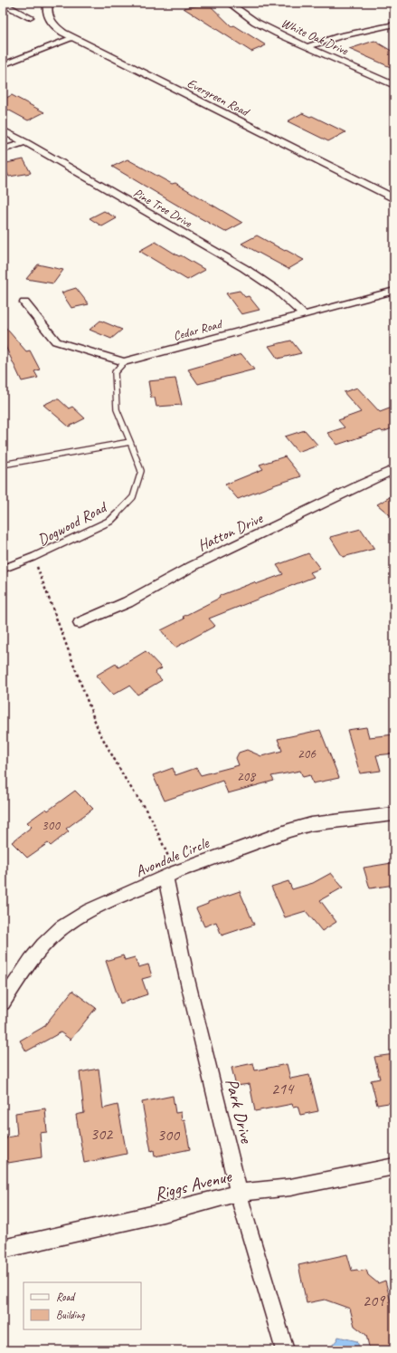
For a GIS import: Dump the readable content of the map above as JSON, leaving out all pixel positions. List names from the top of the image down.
{
  "streets": {
    "street": [
      "White Oak Drive",
      "Evergreen Road",
      "Pine Tree Drive",
      "Cedar Road",
      "Hatton Drive",
      "Avondale Circle",
      "Park Drive",
      "Riggs Avenue"
    ],
    "lane": ["Dogwood Road"]
  },
  "crossings": [
    ["Pine Tree Drive", "Cedar Road"],
    ["Cedar Road", "Dogwood Road"],
    ["Avondale Circle", "Park Drive"],
    ["Park Drive", "Riggs Avenue"]
  ],
  "house_numbers": [
    "206",
    "208",
    "300",
    "214",
    "302",
    "300",
    "209"
  ],
  "legend": ["Road", "Building"]
}
